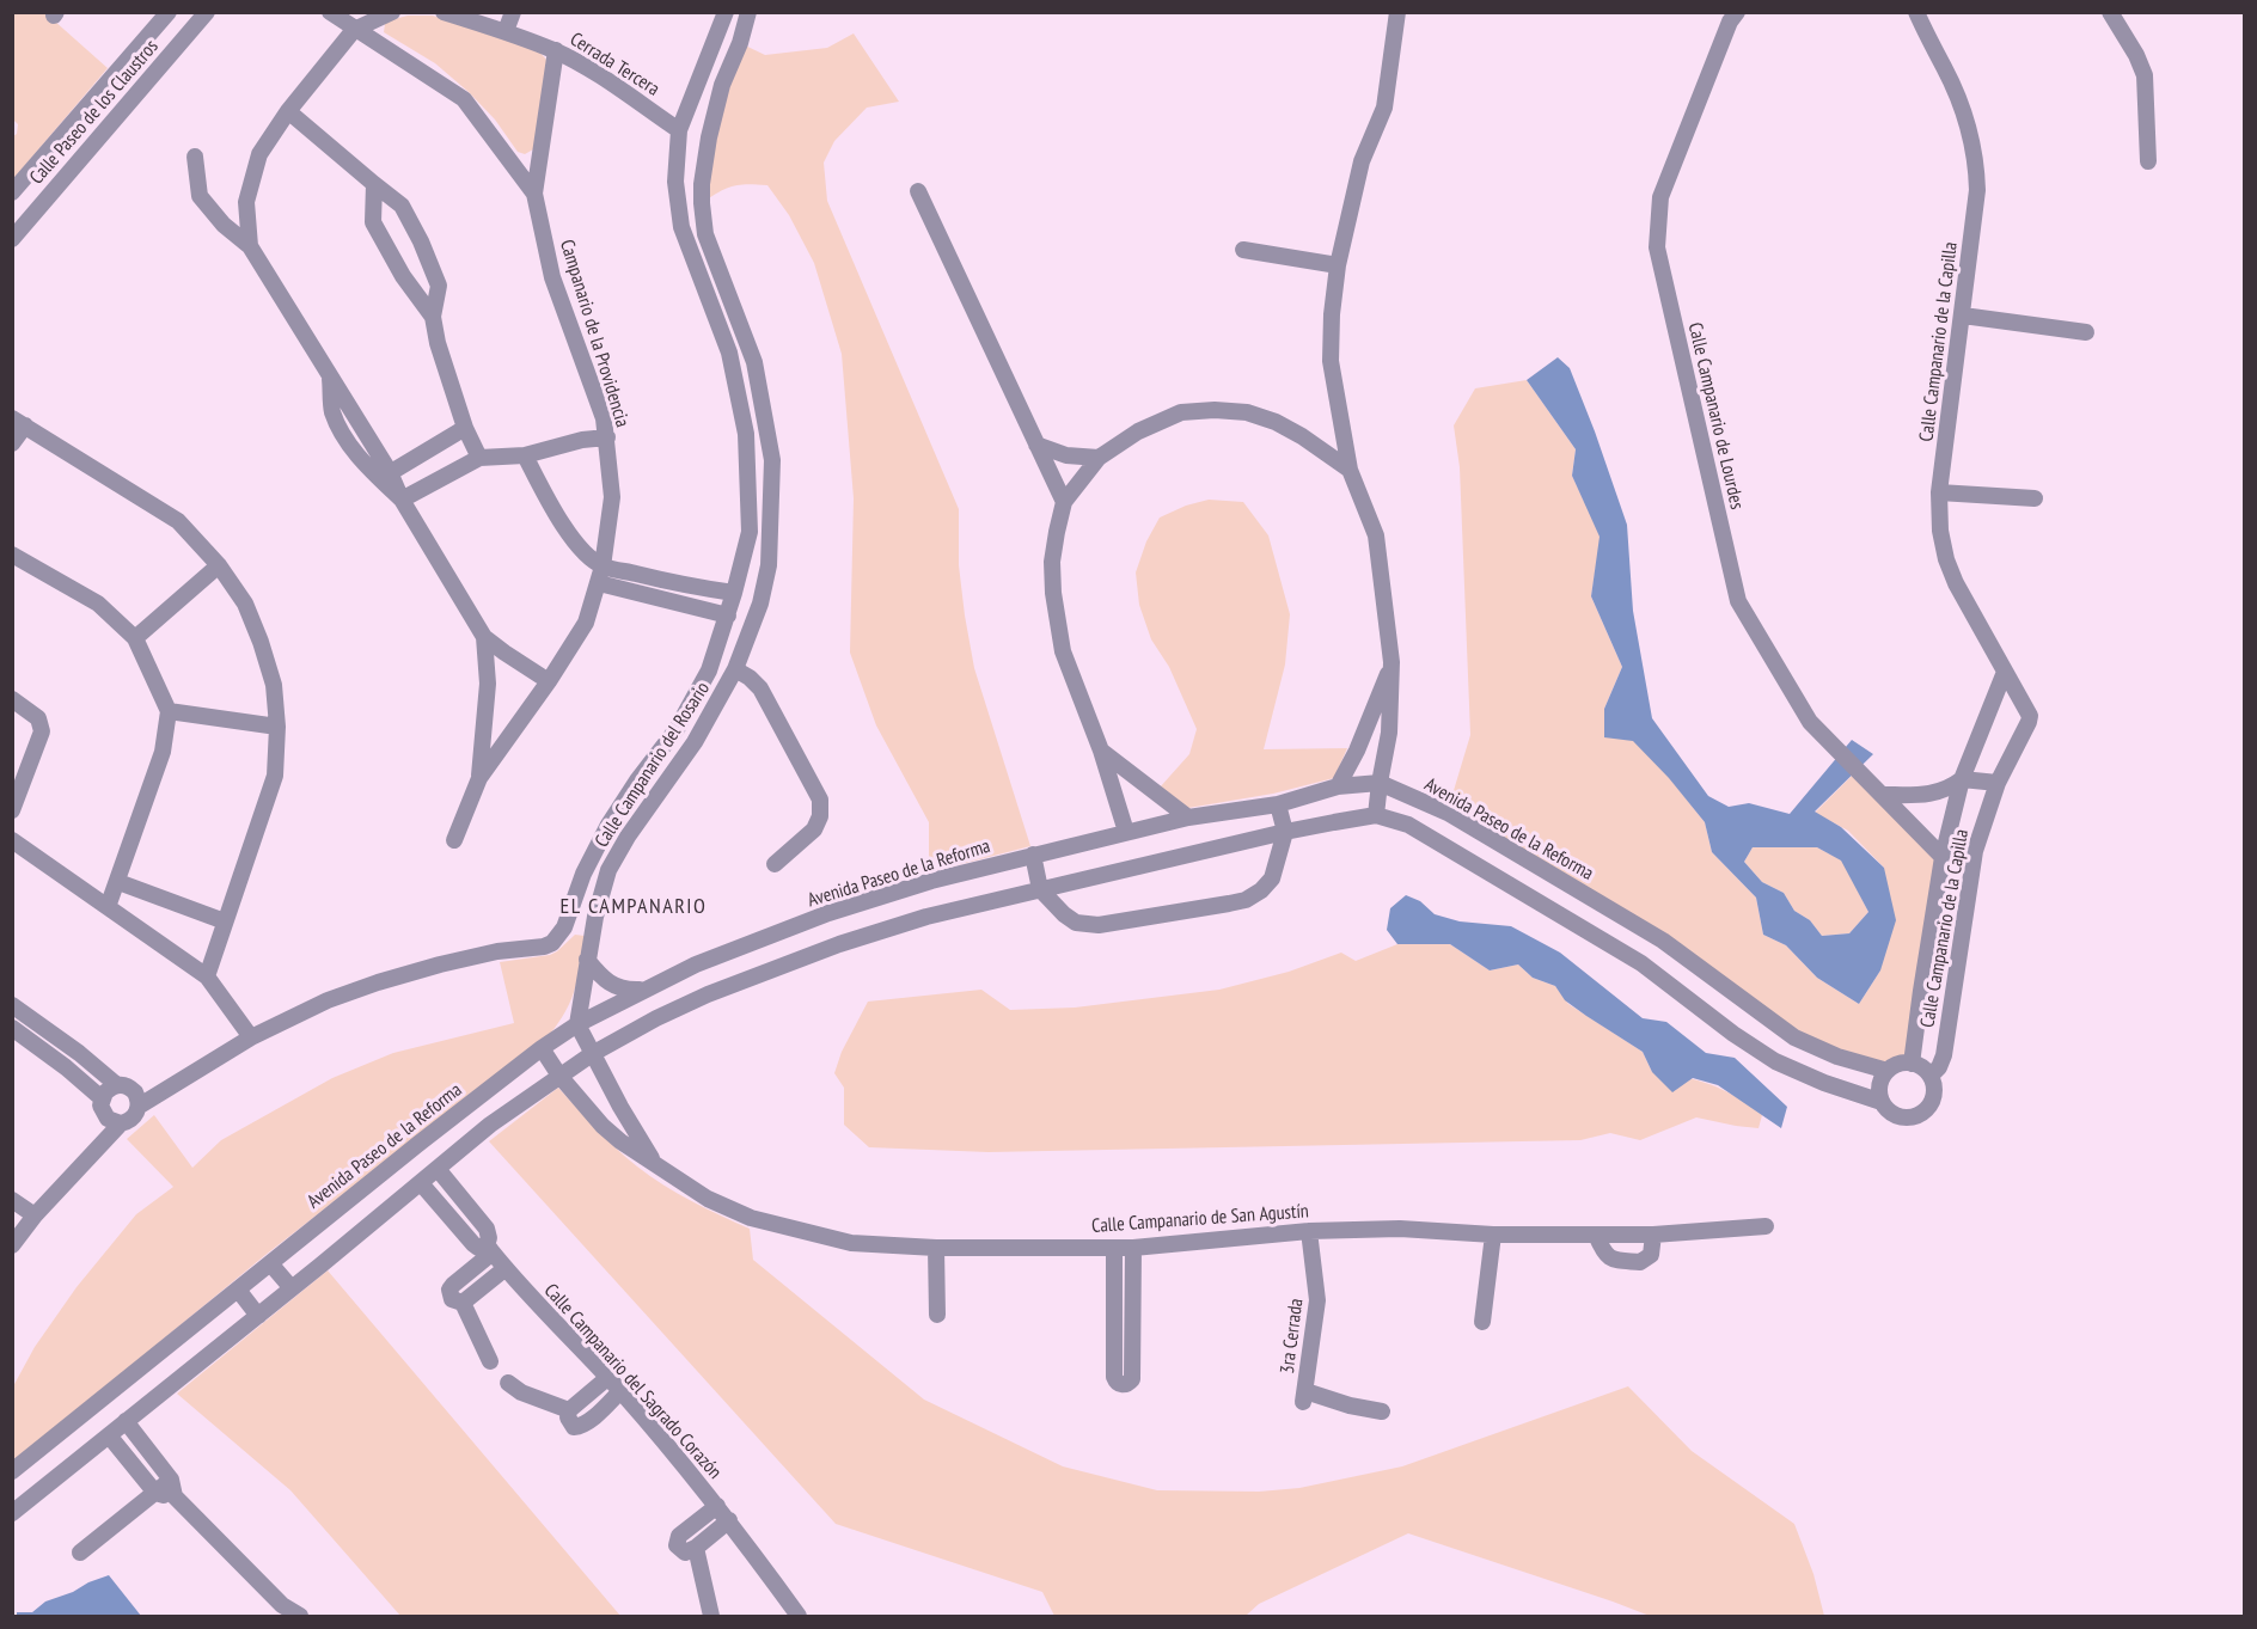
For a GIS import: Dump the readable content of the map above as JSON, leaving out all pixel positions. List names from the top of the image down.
{
  "streets": {
    "street": [
      "Cerrada Tercera",
      "Calle Paseo de los Claustros",
      "Campanario de la Providencia",
      "Calle Campanario de la Capilla",
      "Calle Campanario de Lourdes",
      "Calle Campanario del Rosario",
      "Avenida Paseo de la Reforma",
      "Calle Campanario de San Agustín",
      "3ra Cerrada",
      "Calle Campanario del Sagrado Corazón"
    ]
  },
  "crossings": [
    ["Cerrada Tercera", "Campanario de la Providencia"],
    ["Calle Campanario de la Capilla", "Calle Campanario de Lourdes"],
    ["Calle Campanario de la Capilla", "Avenida Paseo de la Reforma"],
    ["Calle Campanario del Rosario", "Avenida Paseo de la Reforma"],
    ["Calle Campanario del Rosario", "Calle Campanario de San Agustín"],
    ["Avenida Paseo de la Reforma", "Calle Campanario de San Agustín"],
    ["Calle Campanario de San Agustín", "3ra Cerrada"]
  ],
  "districts": ["EL CAMPANARIO"]
}
